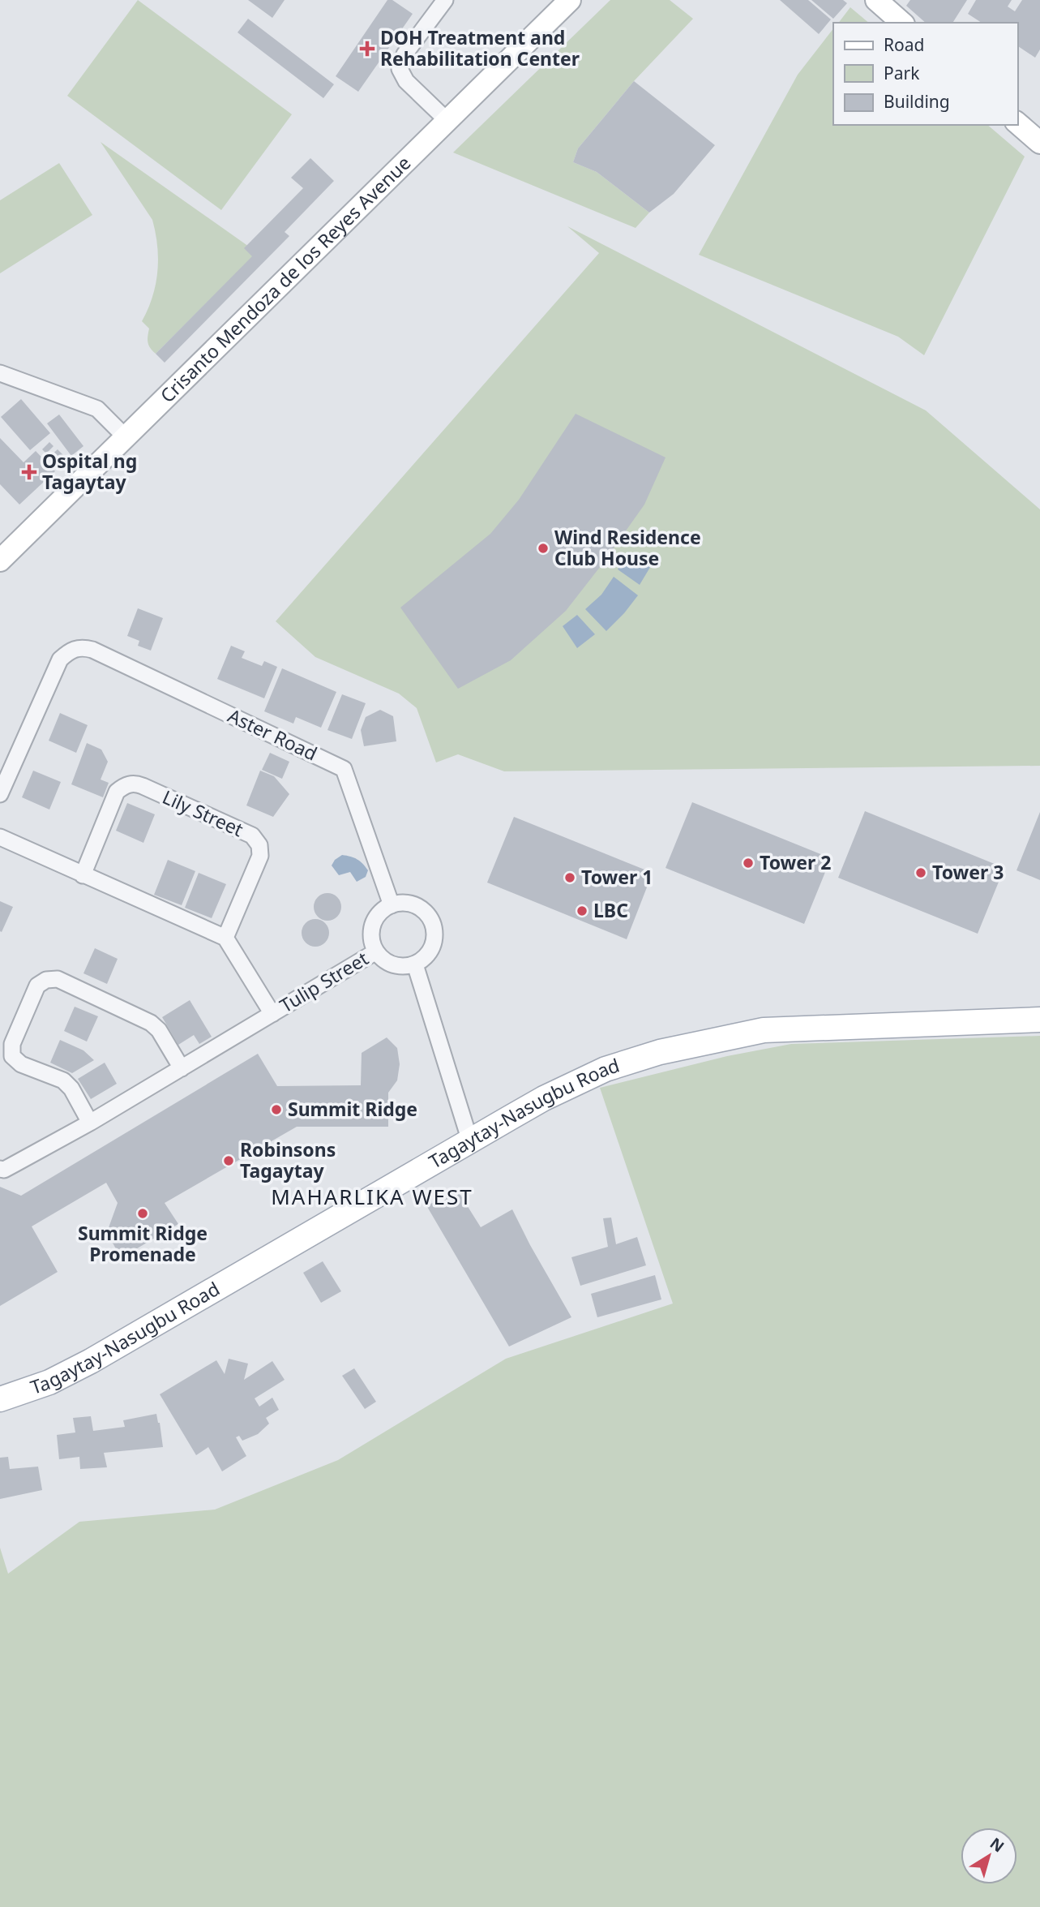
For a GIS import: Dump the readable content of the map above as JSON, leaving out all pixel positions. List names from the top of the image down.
{
  "streets": {
    "main road": ["Crisanto Mendoza de los Reyes Avenue", "Tagaytay-Nasugbu Road"],
    "street": ["Aster Road", "Lily Street", "Tulip Street"]
  },
  "crossings": [
    ["Aster Road", "Tulip Street"],
    ["Lily Street", "Tulip Street"]
  ],
  "districts": ["MAHARLIKA WEST"],
  "places": {
    "health": ["DOH Treatment and Rehabilitation Center", "Ospital ng Tagaytay"],
    "other": [
      "Wind Residence Club House",
      "Tower 2",
      "Tower 3",
      "Tower 1",
      "LBC",
      "Summit Ridge",
      "Robinsons Tagaytay",
      "Summit Ridge Promenade"
    ]
  },
  "legend": ["Road", "Park", "Building"],
  "north": "top right"
}
